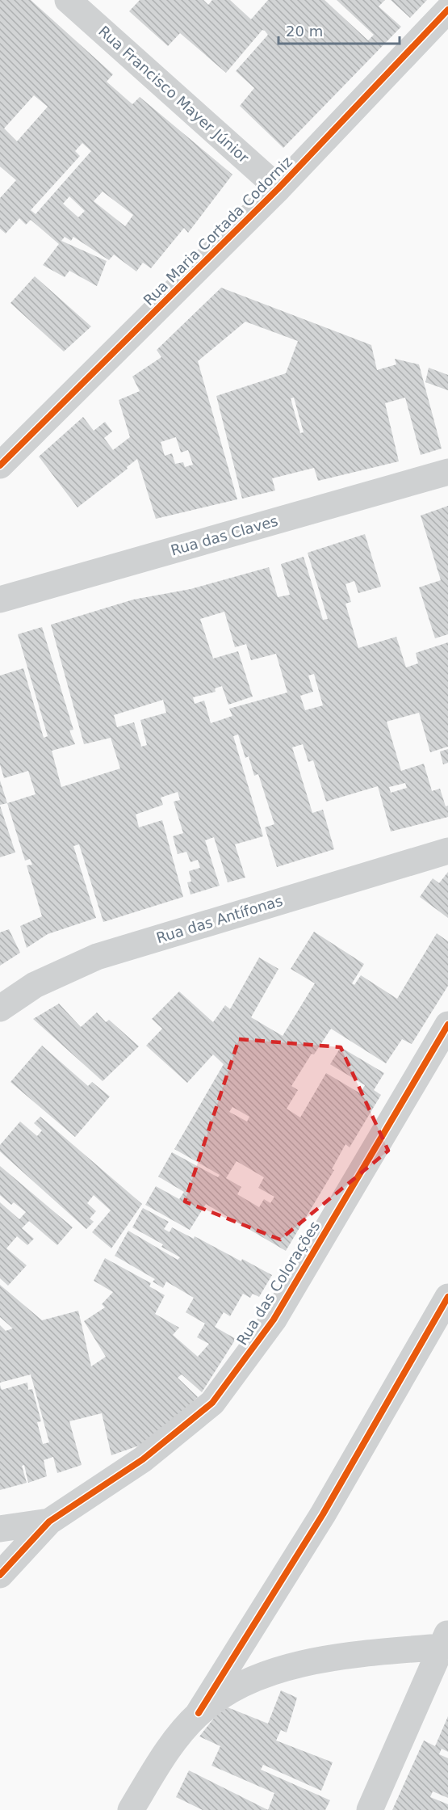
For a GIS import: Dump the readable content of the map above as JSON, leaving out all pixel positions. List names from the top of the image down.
{
  "streets": {
    "street": [
      "Rua Francisco Mayer Júnior",
      "Rua Maria Cortada Codorniz",
      "Rua das Claves",
      "Rua das Antífonas",
      "Rua das Colorações"
    ]
  },
  "crossings": [
    ["Rua Francisco Mayer Júnior", "Rua Maria Cortada Codorniz"]
  ],
  "scale_bar": "20 m"
}
